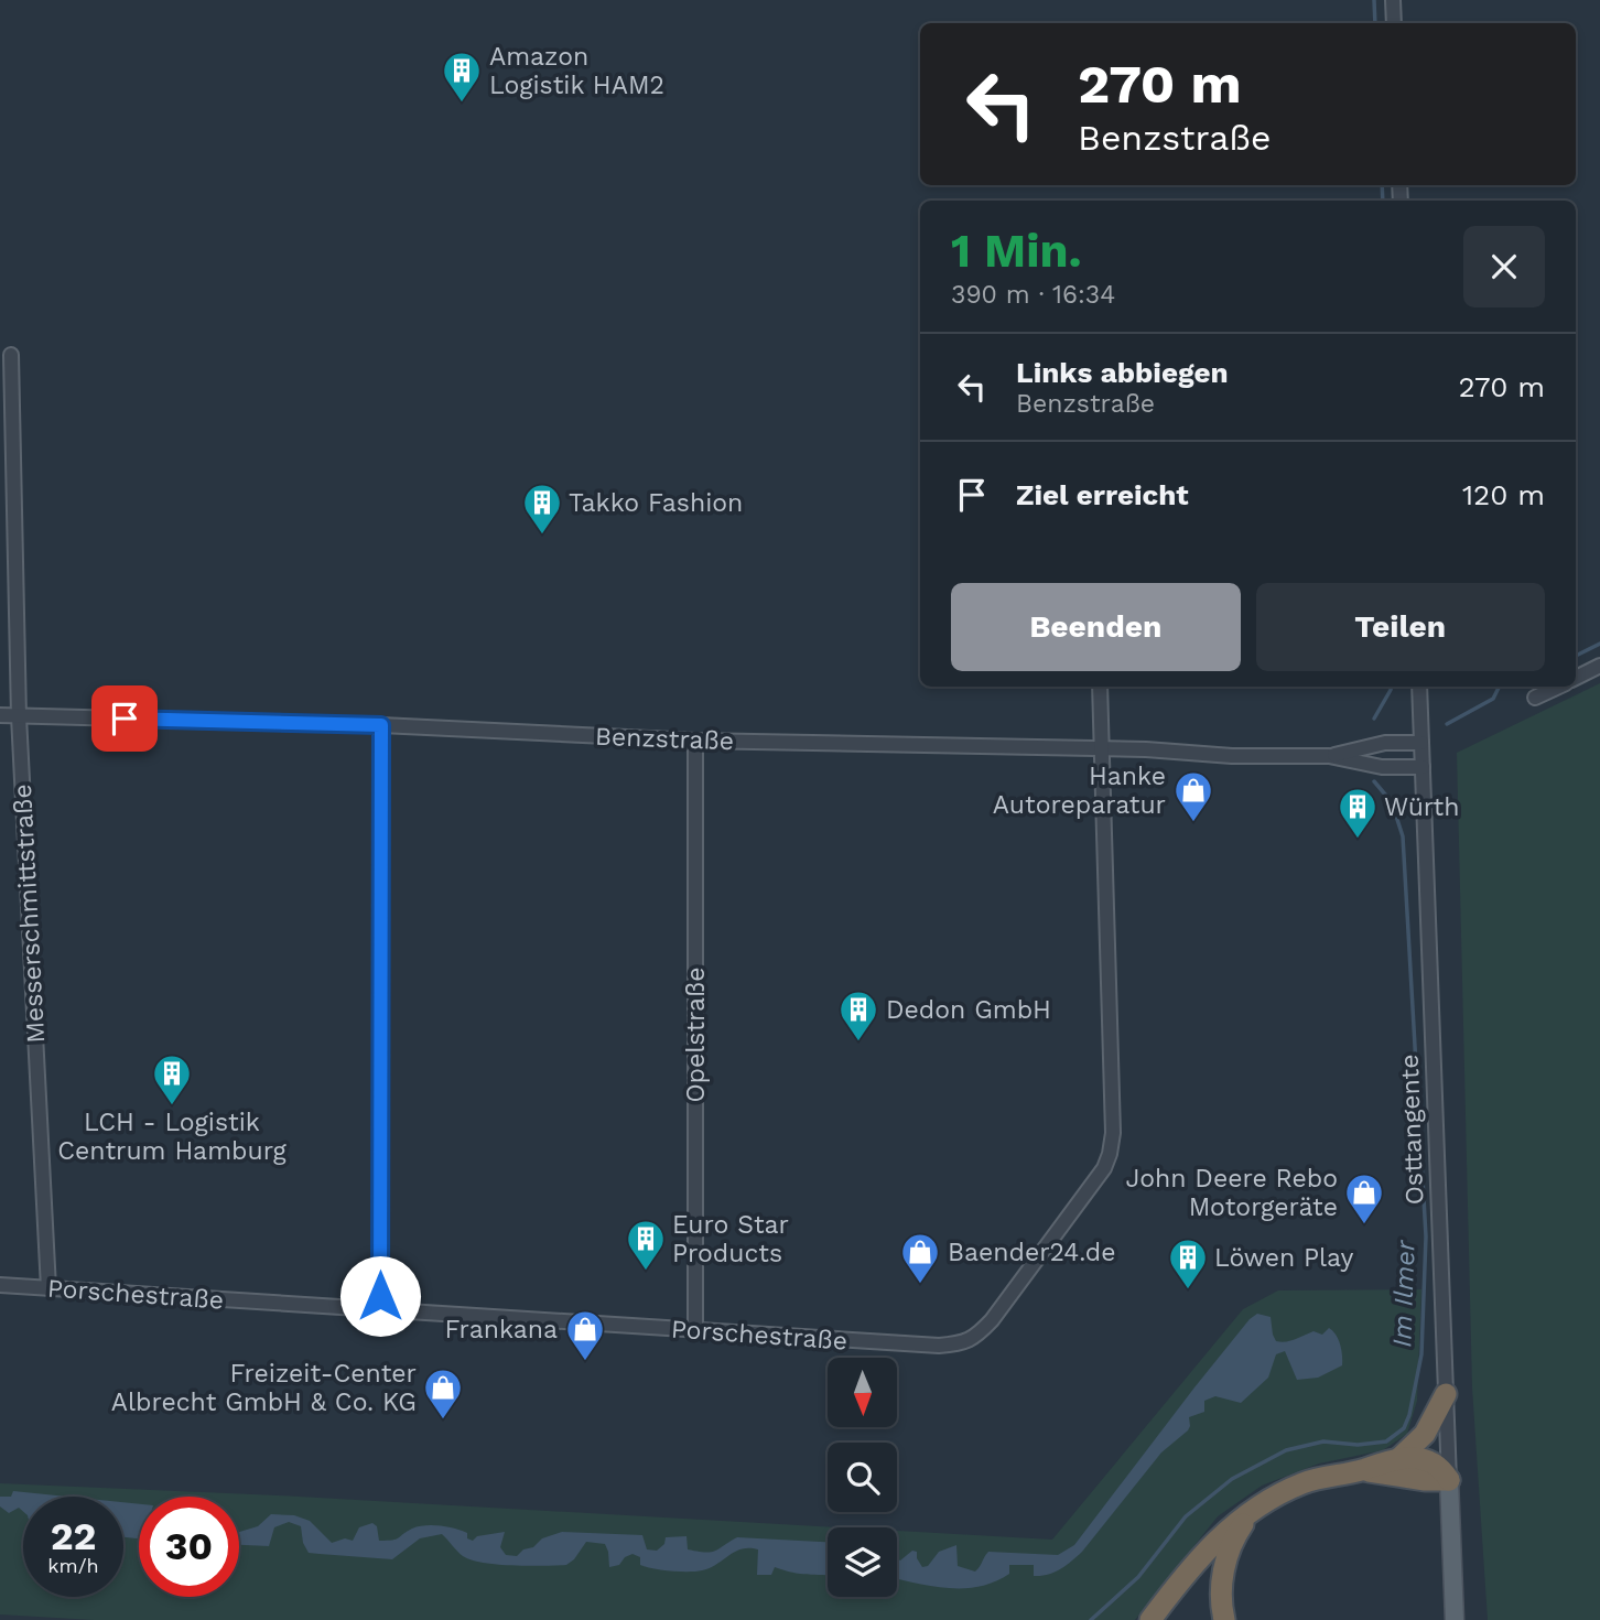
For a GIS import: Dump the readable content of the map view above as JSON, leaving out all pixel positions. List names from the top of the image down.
{
  "streets": {
    "main road": ["Osttangente"],
    "street": [
      "Benzstraße",
      "Messerschmittstraße",
      "Opelstraße",
      "Porschestraße"
    ]
  },
  "crossings": [
    ["Benzstraße", "Messerschmittstraße"],
    ["Benzstraße", "Opelstraße"],
    ["Benzstraße", "Osttangente"],
    ["Benzstraße", "Porschestraße"],
    ["Messerschmittstraße", "Porschestraße"],
    ["Opelstraße", "Porschestraße"]
  ],
  "water": ["Im Ilmer"],
  "places": {
    "building": [
      "Amazon Logistik HAM2",
      "Takko Fashion",
      "Würth",
      "Dedon GmbH",
      "LCH - Logistik Centrum Hamburg",
      "Euro Star Products",
      "Löwen Play"
    ],
    "shop": [
      "Hanke Autoreparatur",
      "John Deere Rebo Motorgeräte",
      "Baender24.de",
      "Frankana",
      "Freizeit-Center Albrecht GmbH & Co. KG"
    ]
  },
  "north": "bottom",
  "page": {
    "turn": ["270 m", "Benzstraße"],
    "heading": ["1 Min.", "390 m · 16:34"],
    "list": [
      {
        "name": "Links abbiegen",
        "note": "Benzstraße",
        "value": "270 m"
      },
      {
        "name": "Ziel erreicht",
        "value": "120 m"
      }
    ],
    "buttons": ["Beenden", "Teilen"],
    "speed": "22 km/h",
    "limit": "30"
  }
}
